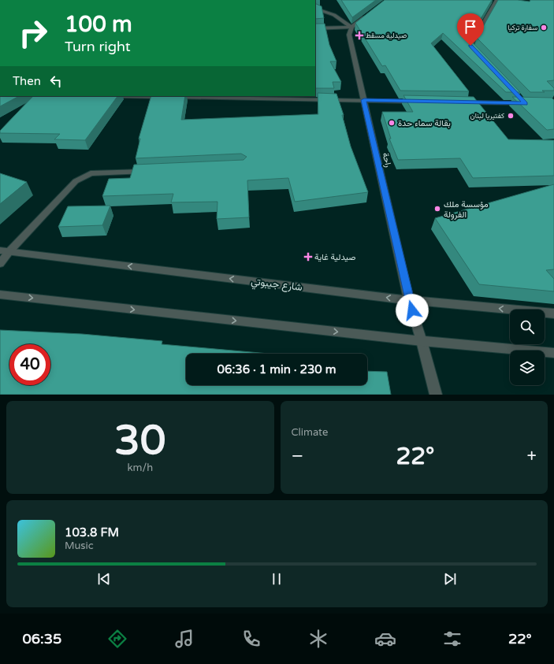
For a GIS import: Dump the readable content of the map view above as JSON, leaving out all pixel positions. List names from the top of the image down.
{
  "streets": {
    "street": ["راحة", "شارع جيبوتي"]
  },
  "crossings": [
    ["راحة", "شارع جيبوتي"]
  ],
  "places": {
    "other": [
      "سفارة تركيا",
      "كفتيريا لبنان",
      "بقالة سماء حدة",
      "مؤسسة ملك الفرولة"
    ],
    "health": ["صيدلية مسقط", "صيدلية غاية"]
  },
  "page": {
    "turn": ["100 m", "Turn right"],
    "then": "Then",
    "limit": "40",
    "trip": "06:36 · 1 min · 230 m",
    "tile": [
      ["30", "km/h"],
      "Climate"
    ],
    "heat": ["−", "22°", "+"],
    "song": ["103.8 FM", "Music"],
    "tabs": ["06:35", "22°"]
  }
}
